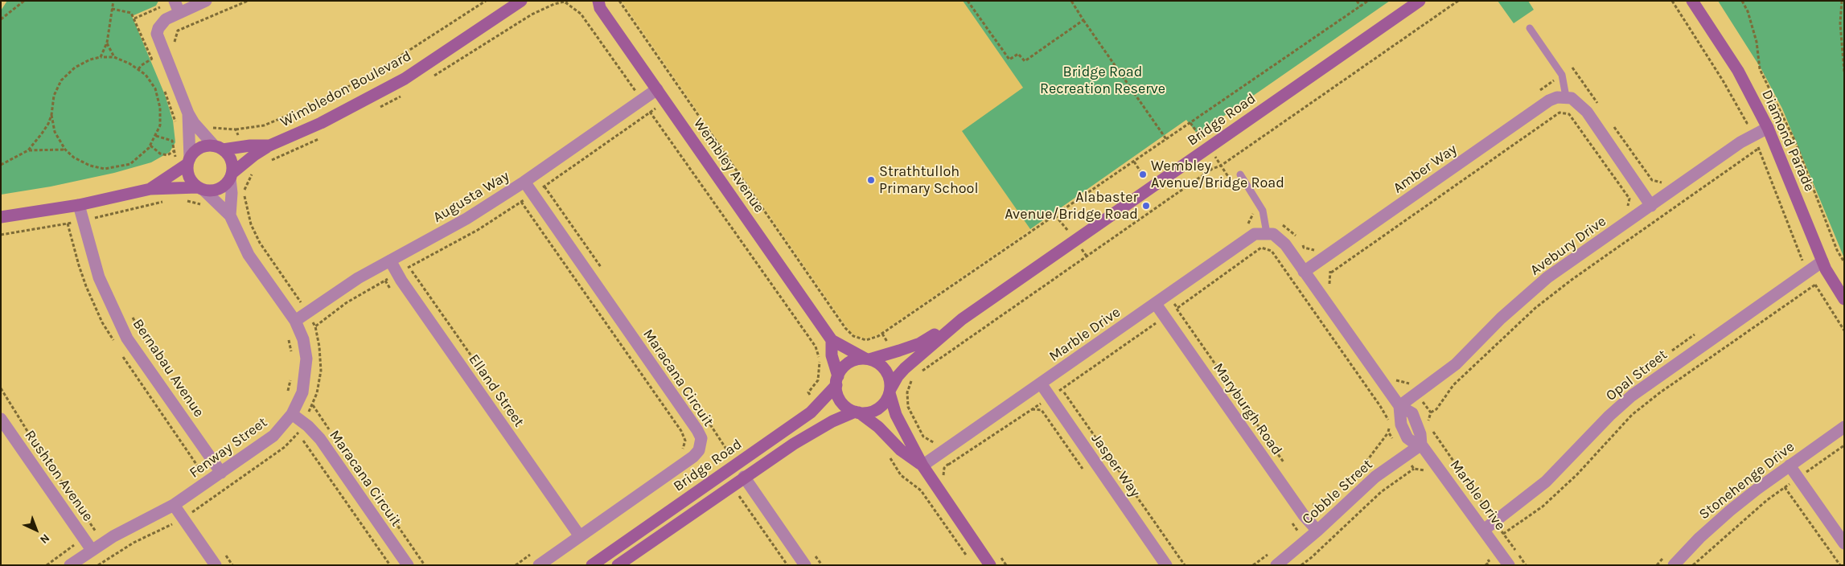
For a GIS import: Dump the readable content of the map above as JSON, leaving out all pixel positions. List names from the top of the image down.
{
  "streets": {
    "street": [
      "Wimbledon Boulevard",
      "Bridge Road",
      "Diamond Parade",
      "Wembley Avenue",
      "Amber Way",
      "Augusta Way",
      "Avebury Drive",
      "Marble Drive",
      "Bernabau Avenue",
      "Opal Street",
      "Maracana Circuit",
      "Elland Street",
      "Maryburgh Road",
      "Fenway Street",
      "Jasper Way",
      "Rushton Avenue",
      "Stonehenge Drive",
      "Cobble Street"
    ]
  },
  "crossings": [
    ["Wimbledon Boulevard", "Fenway Street"],
    ["Bridge Road", "Wembley Avenue"],
    ["Diamond Parade", "Avebury Drive"],
    ["Diamond Parade", "Opal Street"],
    ["Wembley Avenue", "Augusta Way"],
    ["Amber Way", "Marble Drive"],
    ["Augusta Way", "Maracana Circuit"],
    ["Augusta Way", "Elland Street"],
    ["Augusta Way", "Fenway Street"],
    ["Avebury Drive", "Marble Drive"],
    ["Marble Drive", "Opal Street"],
    ["Marble Drive", "Maryburgh Road"],
    ["Marble Drive", "Jasper Way"],
    ["Marble Drive", "Cobble Street"],
    ["Bernabau Avenue", "Fenway Street"],
    ["Maracana Circuit", "Elland Street"],
    ["Maracana Circuit", "Fenway Street"],
    ["Maryburgh Road", "Cobble Street"],
    ["Fenway Street", "Rushton Avenue"]
  ],
  "parks": ["Bridge Road Recreation Reserve"],
  "places": ["Wembley Avenue/Bridge Road", "Strathtulloh Primary School", "Alabaster Avenue/Bridge Road"],
  "north": "bottom right"
}
